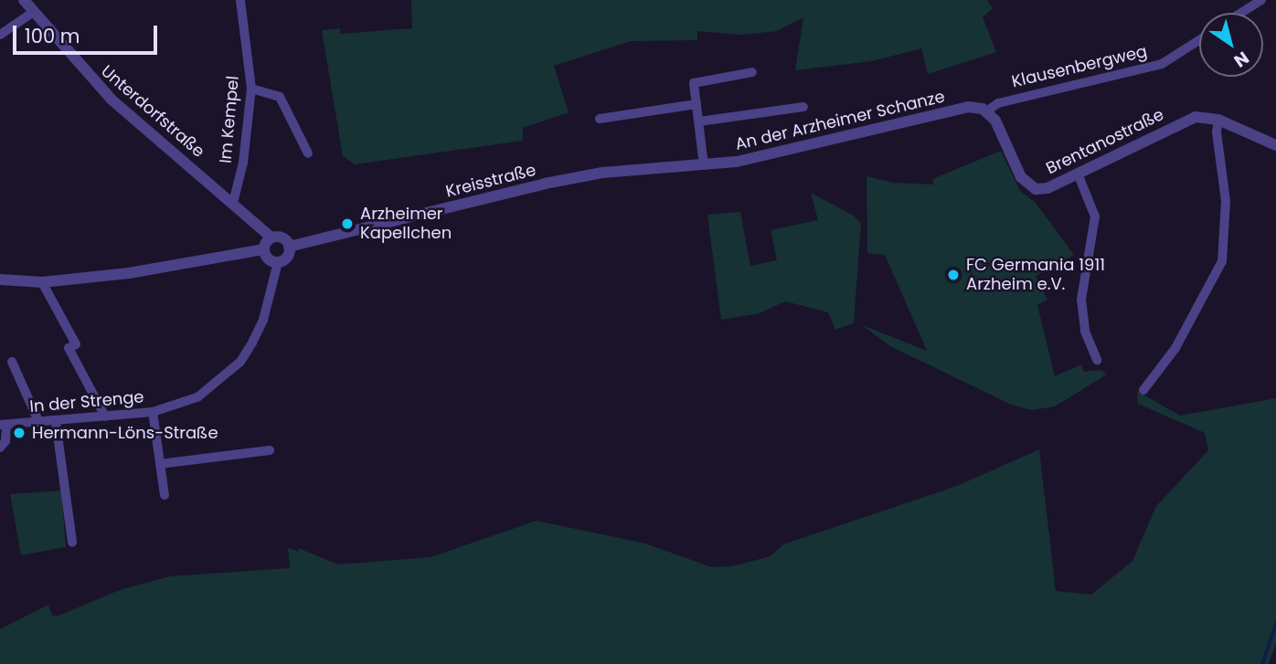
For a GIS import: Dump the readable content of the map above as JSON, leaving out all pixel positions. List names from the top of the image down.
{
  "streets": {
    "street": [
      "Klausenbergweg",
      "Unterdorfstraße",
      "Im Kempel",
      "An der Arzheimer Schanze",
      "Brentanostraße",
      "Kreisstraße",
      "In der Strenge"
    ]
  },
  "crossings": [
    ["Klausenbergweg", "An der Arzheimer Schanze"],
    ["Klausenbergweg", "Brentanostraße"],
    ["Unterdorfstraße", "Im Kempel"],
    ["Unterdorfstraße", "Kreisstraße"],
    ["Unterdorfstraße", "In der Strenge"],
    ["An der Arzheimer Schanze", "Brentanostraße"],
    ["An der Arzheimer Schanze", "Kreisstraße"],
    ["Kreisstraße", "In der Strenge"]
  ],
  "places": ["Arzheimer Kapellchen", "FC Germania 1911 Arzheim e.V.", "Hermann-Löns-Straße"],
  "scale_bar": "100 m",
  "north": "bottom right"
}
